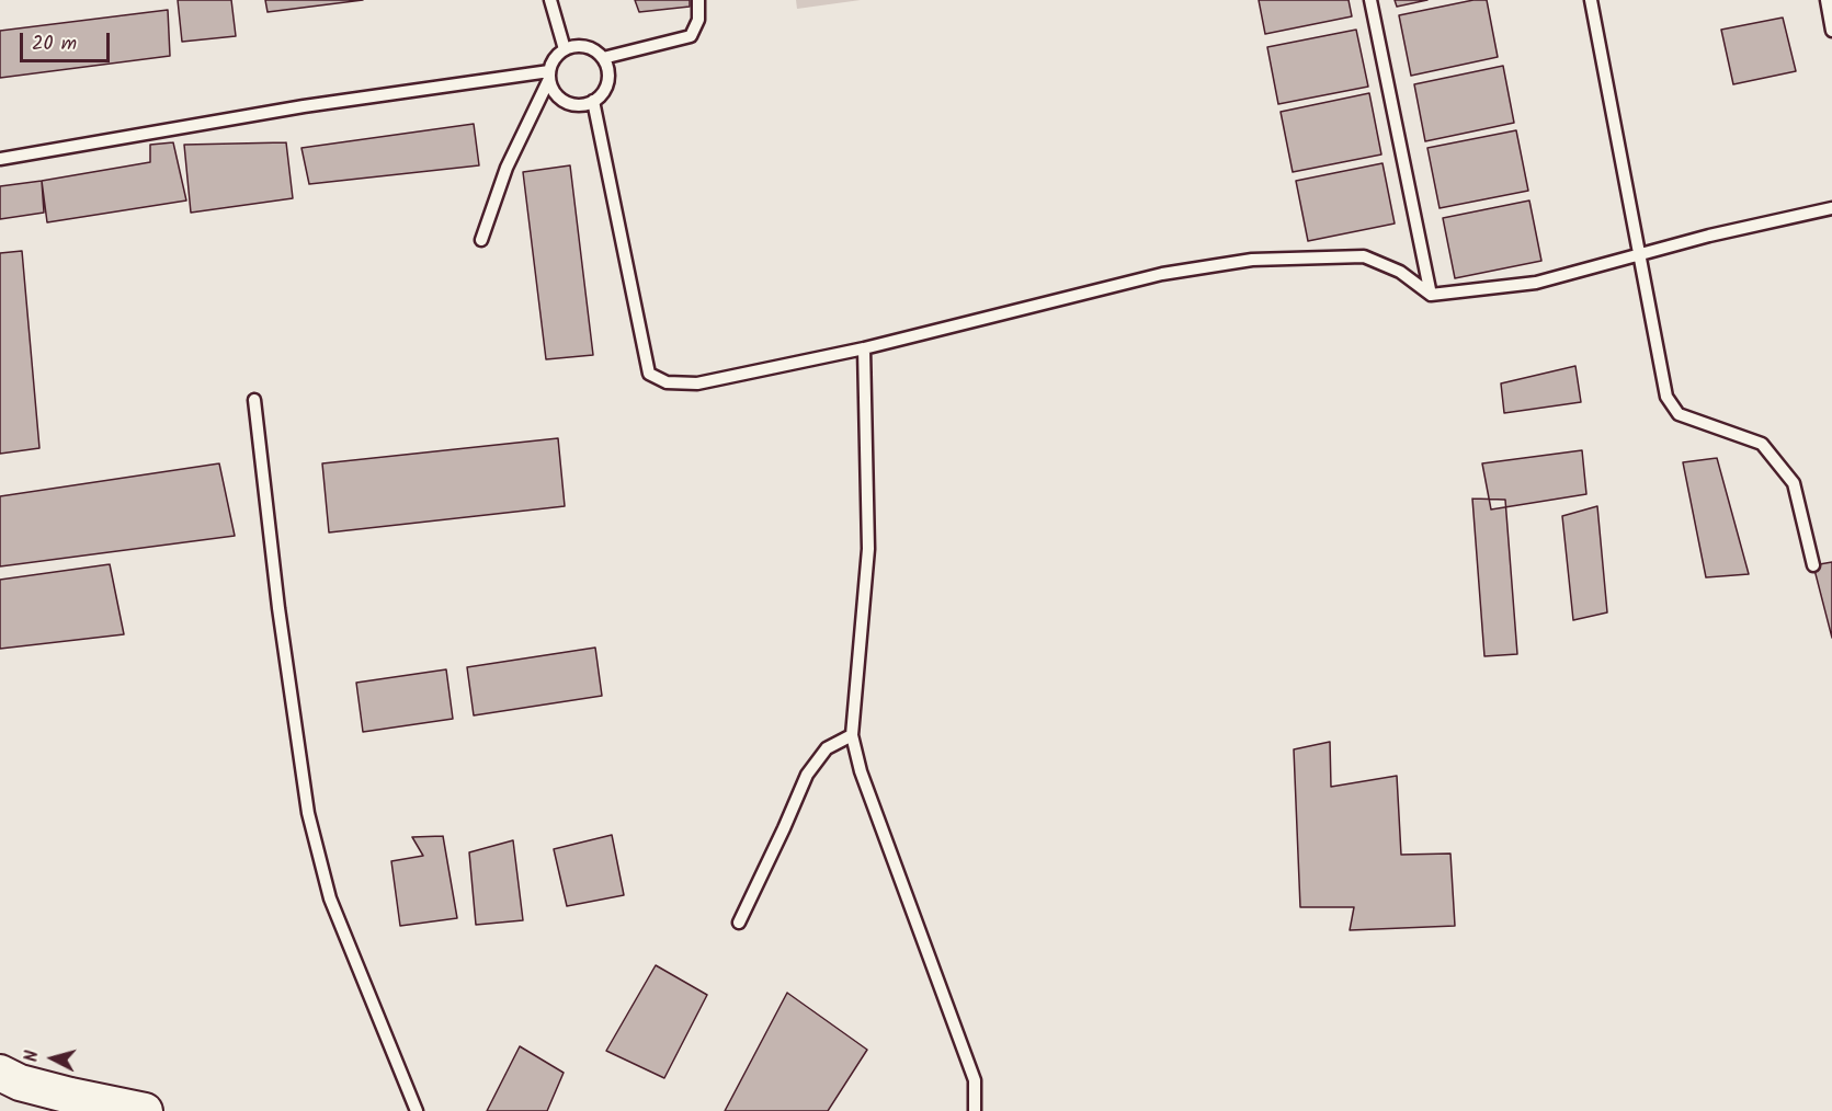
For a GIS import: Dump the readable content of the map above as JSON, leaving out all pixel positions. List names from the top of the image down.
{
  "scale_bar": "20 m",
  "north": "left"
}
